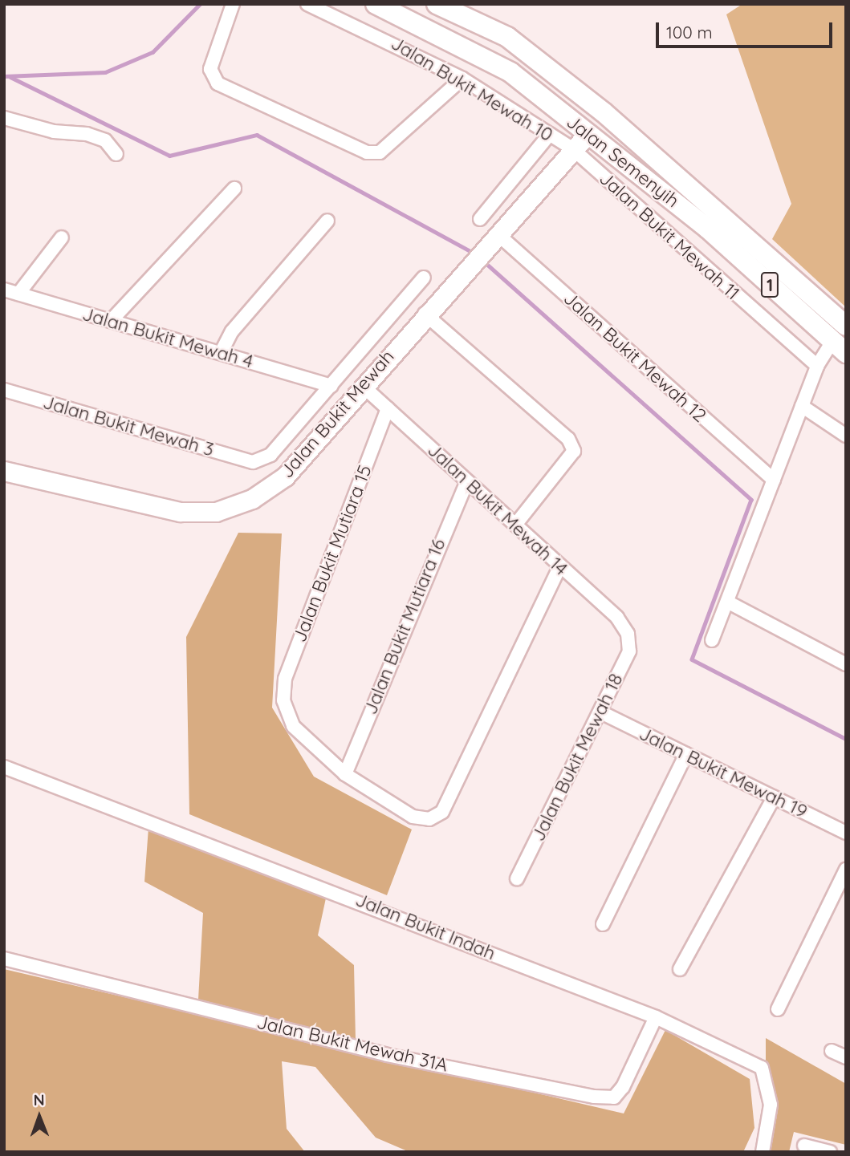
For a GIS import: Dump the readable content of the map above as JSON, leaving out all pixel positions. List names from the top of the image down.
{
  "streets": {
    "main road": ["Jalan Semenyih", "1"],
    "street": [
      "Jalan Bukit Mewah 10",
      "Jalan Bukit Mewah 11",
      "Jalan Bukit Mewah 4",
      "Jalan Bukit Mewah 12",
      "Jalan Bukit Mewah",
      "Jalan Bukit Mewah 3",
      "Jalan Bukit Mewah 14",
      "Jalan Bukit Mutiara 15",
      "Jalan Bukit Mutiara 16",
      "Jalan Bukit Mewah 18",
      "Jalan Bukit Mewah 19",
      "Jalan Bukit Indah",
      "Jalan Bukit Mewah 31A"
    ]
  },
  "crossings": [
    ["Jalan Bukit Mewah 10", "Jalan Bukit Mewah 11"],
    ["Jalan Bukit Mewah 10", "Jalan Bukit Mewah"],
    ["Jalan Semenyih", "Jalan Bukit Mewah"],
    ["Jalan Bukit Mewah 11", "Jalan Bukit Mewah"],
    ["Jalan Bukit Mewah 4", "Jalan Bukit Mewah 3"],
    ["Jalan Bukit Mewah 12", "Jalan Bukit Mewah"],
    ["Jalan Bukit Mewah", "Jalan Bukit Mewah 14"],
    ["Jalan Bukit Mewah 14", "Jalan Bukit Mutiara 15"],
    ["Jalan Bukit Mewah 14", "Jalan Bukit Mutiara 16"],
    ["Jalan Bukit Mewah 14", "Jalan Bukit Mewah 18"],
    ["Jalan Bukit Mutiara 15", "Jalan Bukit Mutiara 16"],
    ["Jalan Bukit Mewah 18", "Jalan Bukit Mewah 19"],
    ["Jalan Bukit Indah", "Jalan Bukit Mewah 31A"]
  ],
  "scale_bar": "100 m",
  "north": "top"
}
